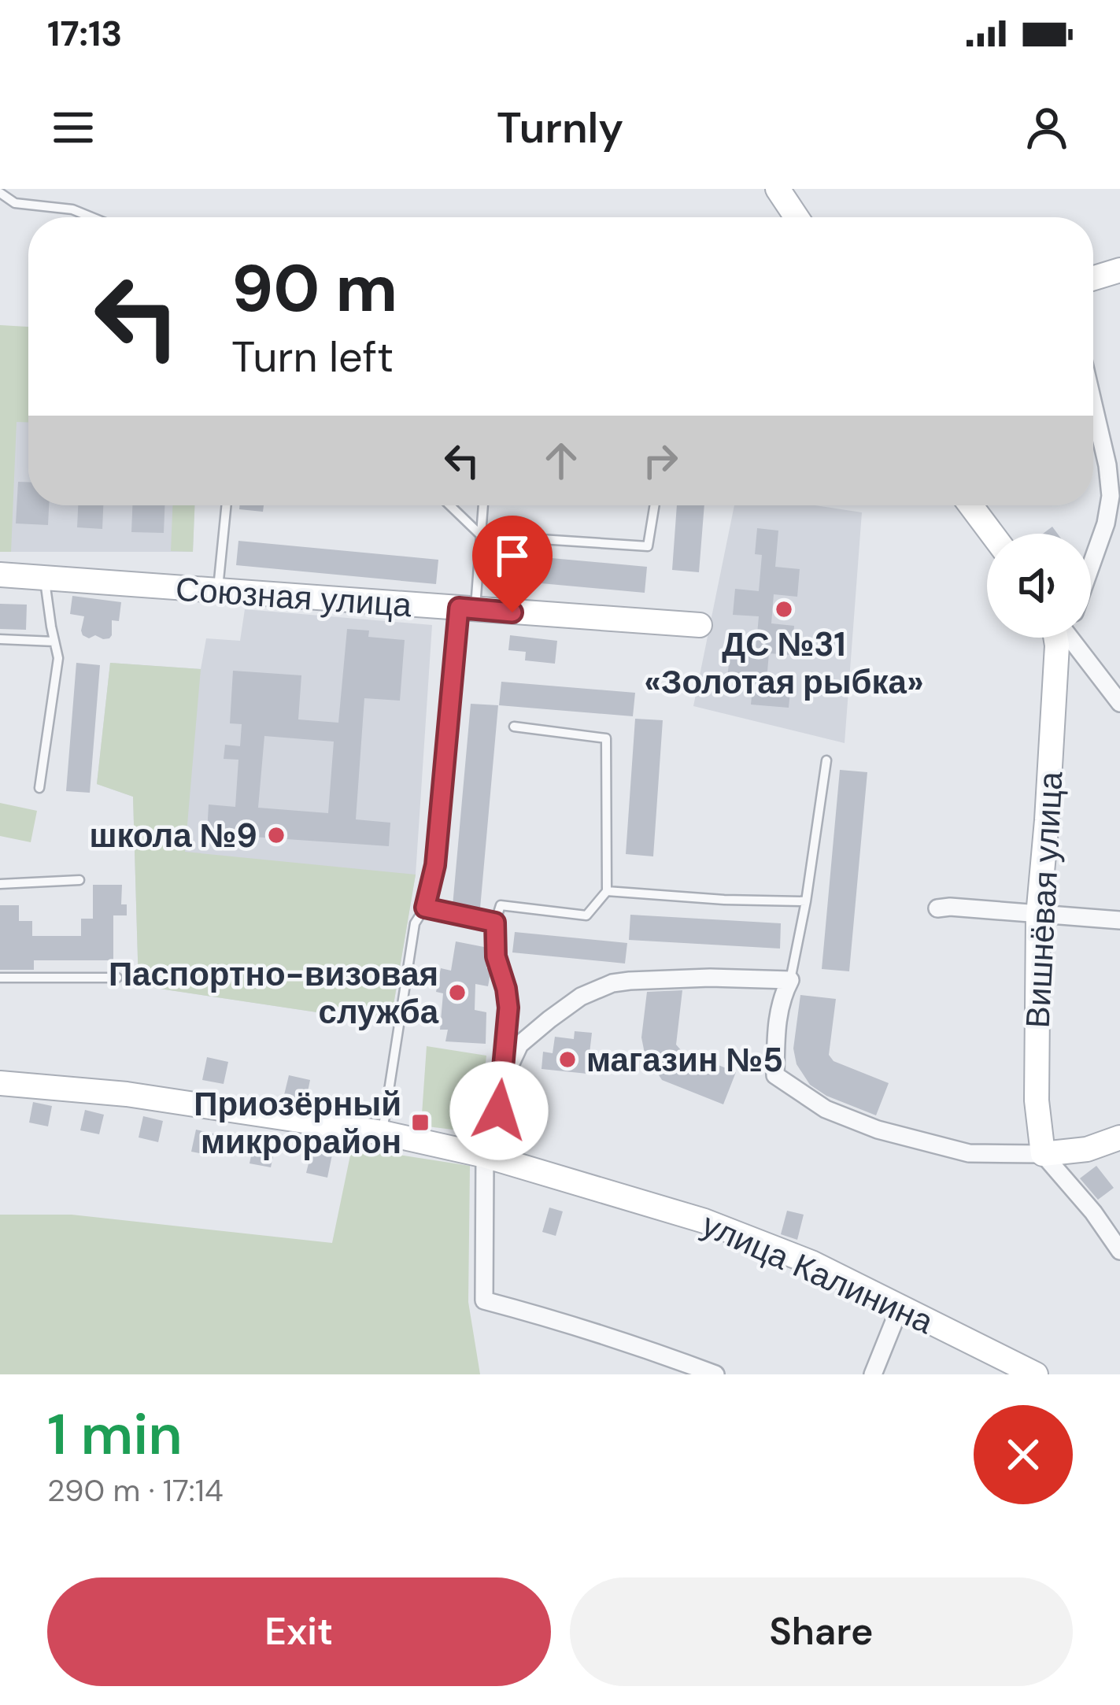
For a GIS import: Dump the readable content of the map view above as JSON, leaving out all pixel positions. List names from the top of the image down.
{
  "streets": {
    "street": ["Союзная улица", "Вишнёвая улица", "улица Калинина"]
  },
  "places": {
    "other": [
      "ДС №31 «Золотая рыбка»",
      "школа №9",
      "Паспортно-визовая служба",
      "магазин №5"
    ],
    "transit": ["Приозёрный микрорайон"]
  },
  "page": {
    "status": "17:13",
    "header": "Turnly",
    "turn": ["90 m", "Turn left"],
    "heading": ["1 min", "290 m · 17:14"],
    "buttons": ["Exit", "Share"]
  }
}
